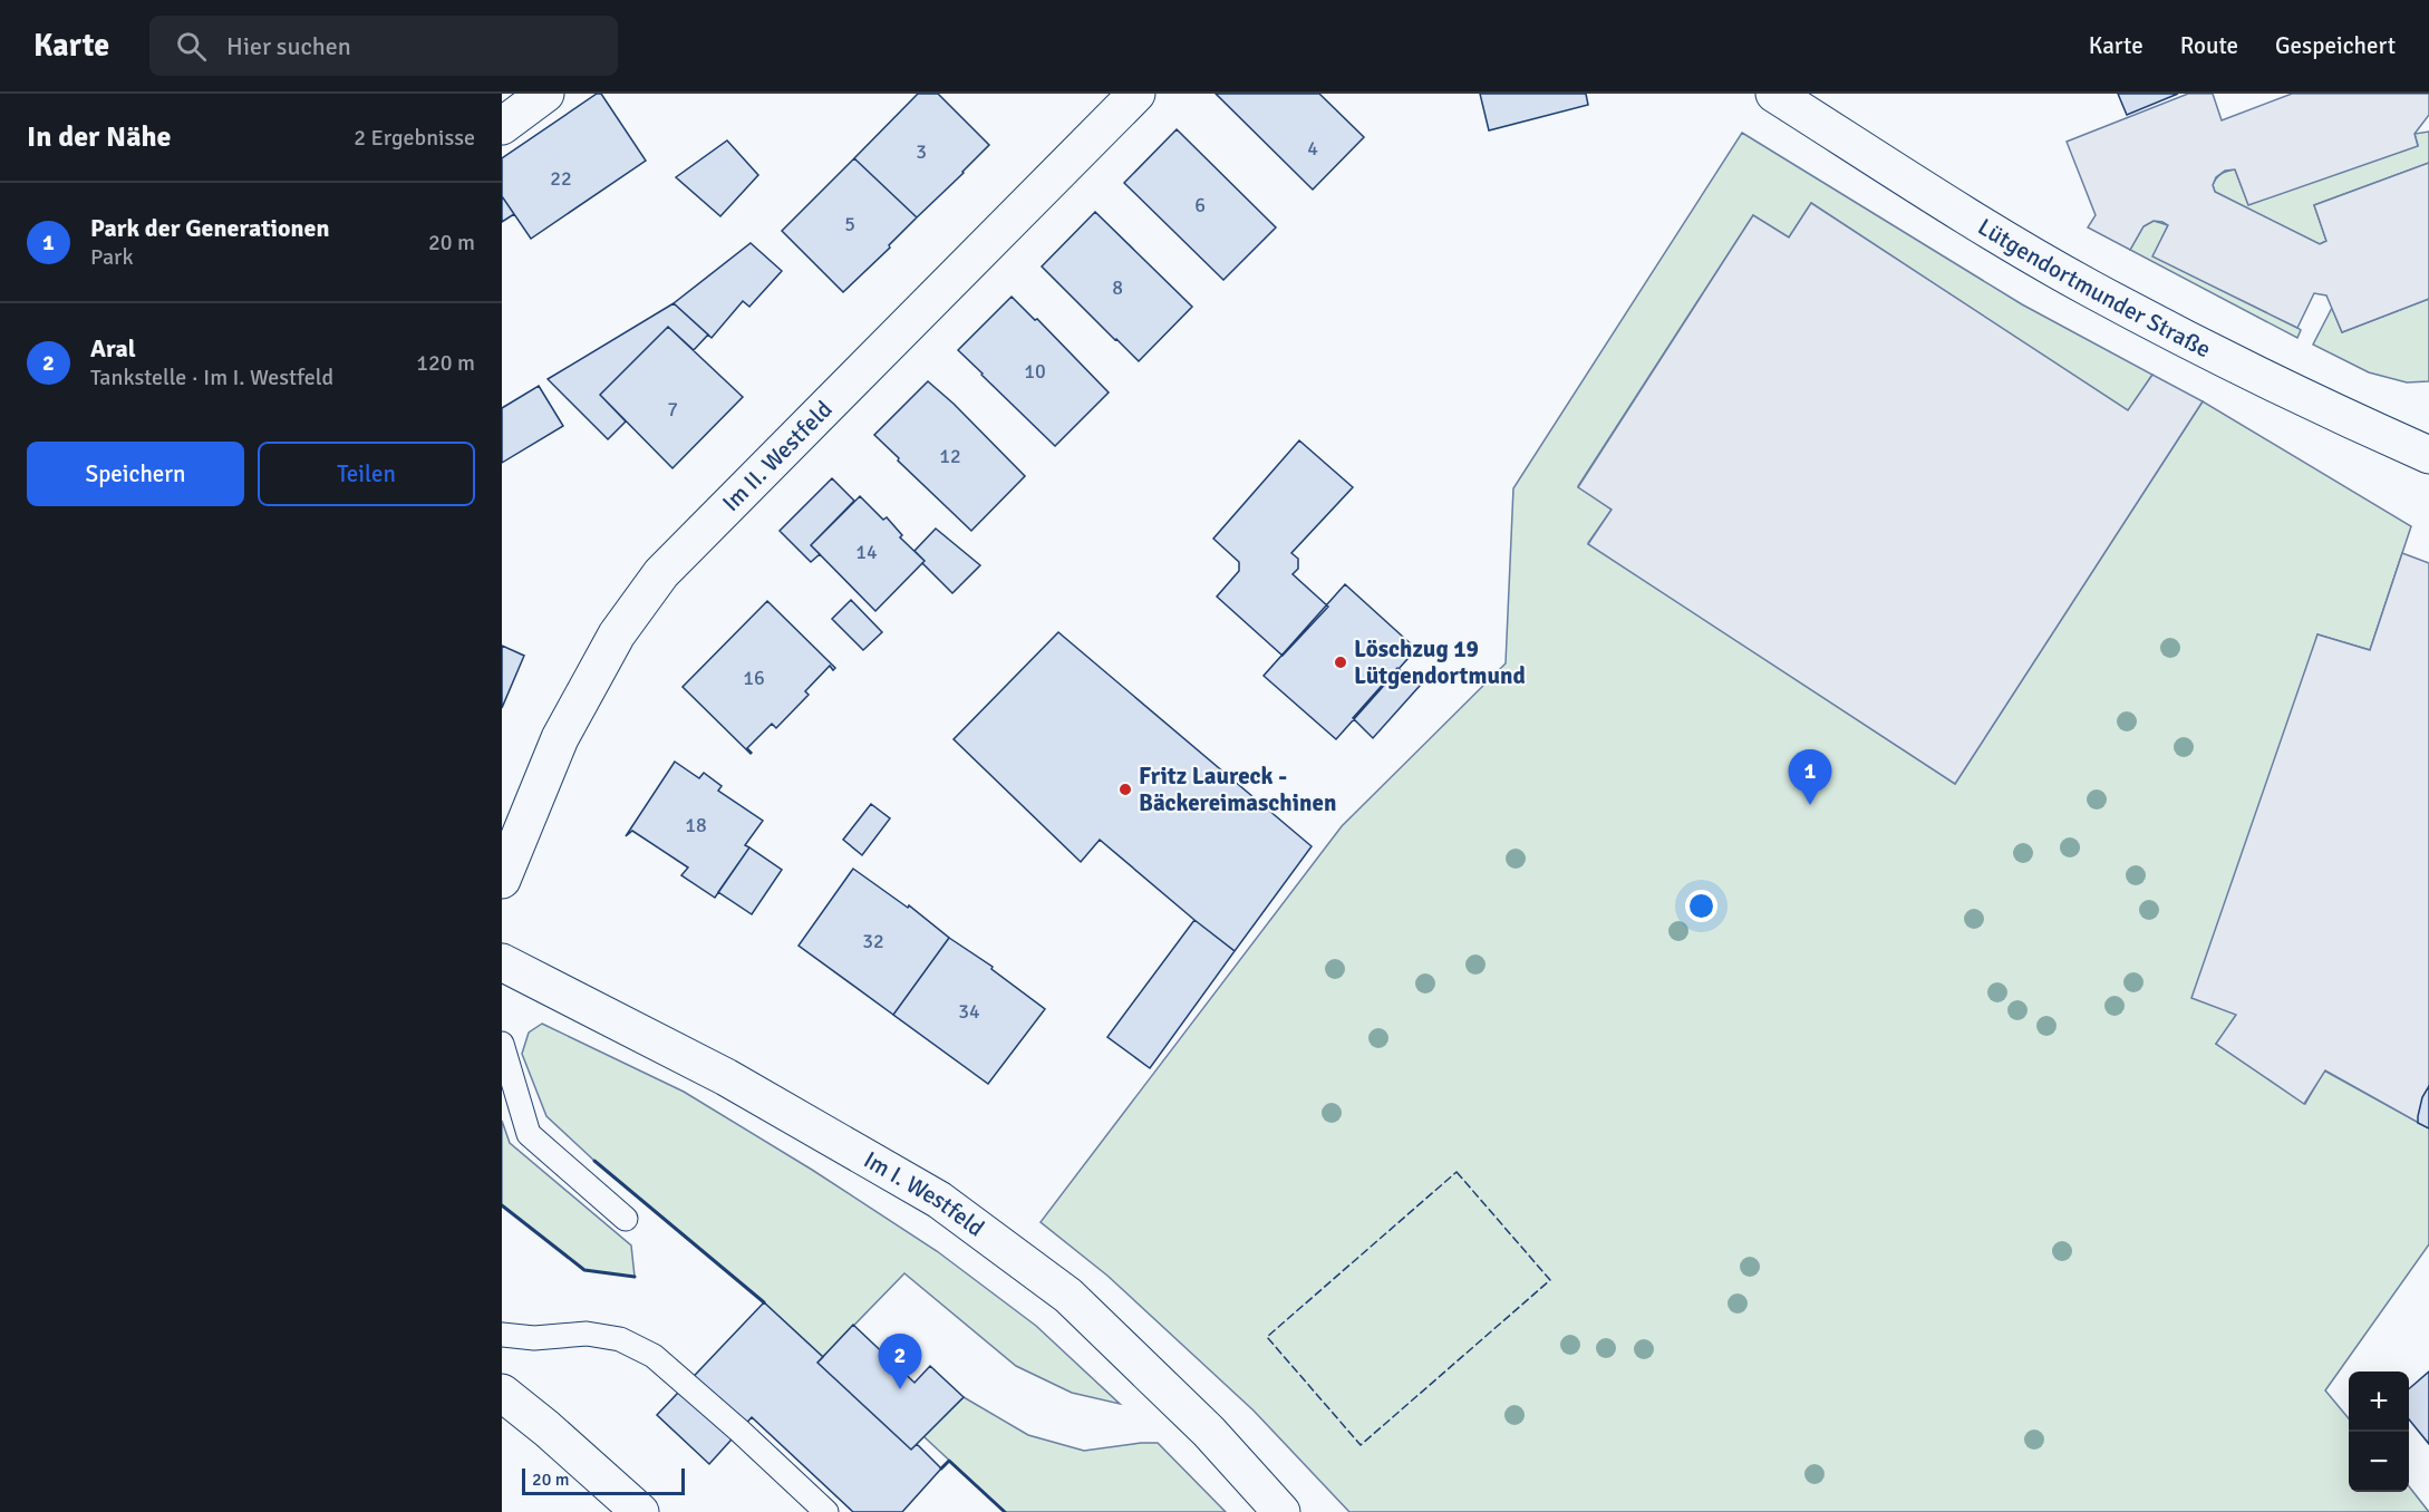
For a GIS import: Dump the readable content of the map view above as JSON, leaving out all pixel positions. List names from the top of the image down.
{
  "streets": {
    "main road": ["Lütgendortmunder Straße", "Im II. Westfeld", "Im I. Westfeld"]
  },
  "places": ["Löschzug 19 Lütgendortmund", "Fritz Laureck - Bäckereimaschinen"],
  "house_numbers": [
    "4",
    "3",
    "22",
    "6",
    "5",
    "8",
    "10",
    "7",
    "12",
    "14",
    "16",
    "18",
    "32",
    "34"
  ],
  "scale_bar": "20 m",
  "page": {
    "header": "Karte",
    "search": "Hier suchen",
    "nav": ["Karte", "Route", "Gespeichert"],
    "heading": ["In der Nähe", "2 Ergebnisse"],
    "list": [
      {
        "mark": "1",
        "name": "Park der Generationen",
        "note": "Park",
        "value": "20 m"
      },
      {
        "mark": "2",
        "name": "Aral",
        "note": "Tankstelle · Im I. Westfeld",
        "value": "120 m"
      }
    ],
    "buttons": ["Speichern", "Teilen"],
    "pins": ["1", "2"],
    "map_buttons": ["+", "−"],
    "scale": "20 m"
  }
}
